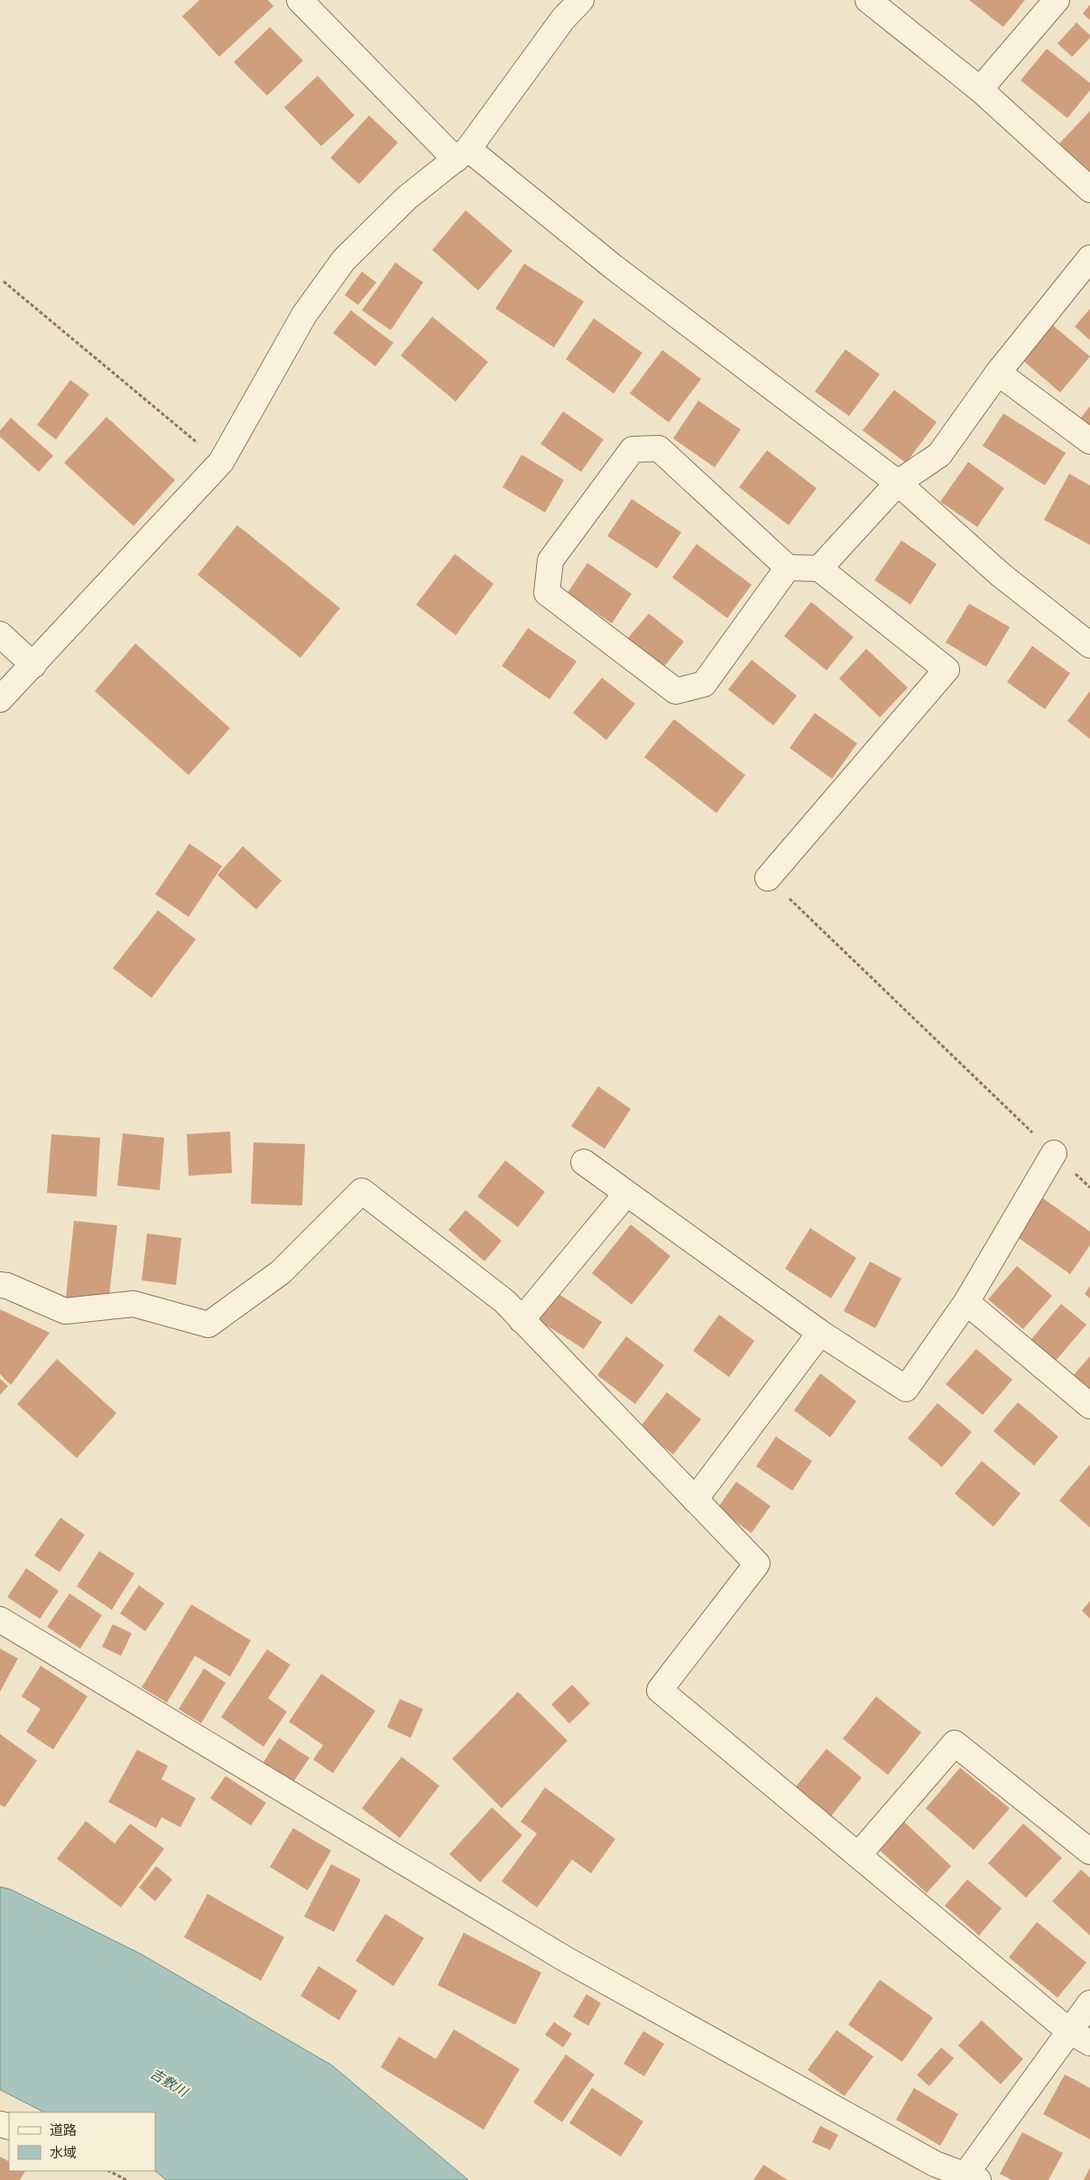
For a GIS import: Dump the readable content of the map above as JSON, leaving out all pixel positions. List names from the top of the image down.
{
  "water": ["吉敷川"],
  "legend": ["道路", "水域"]
}
